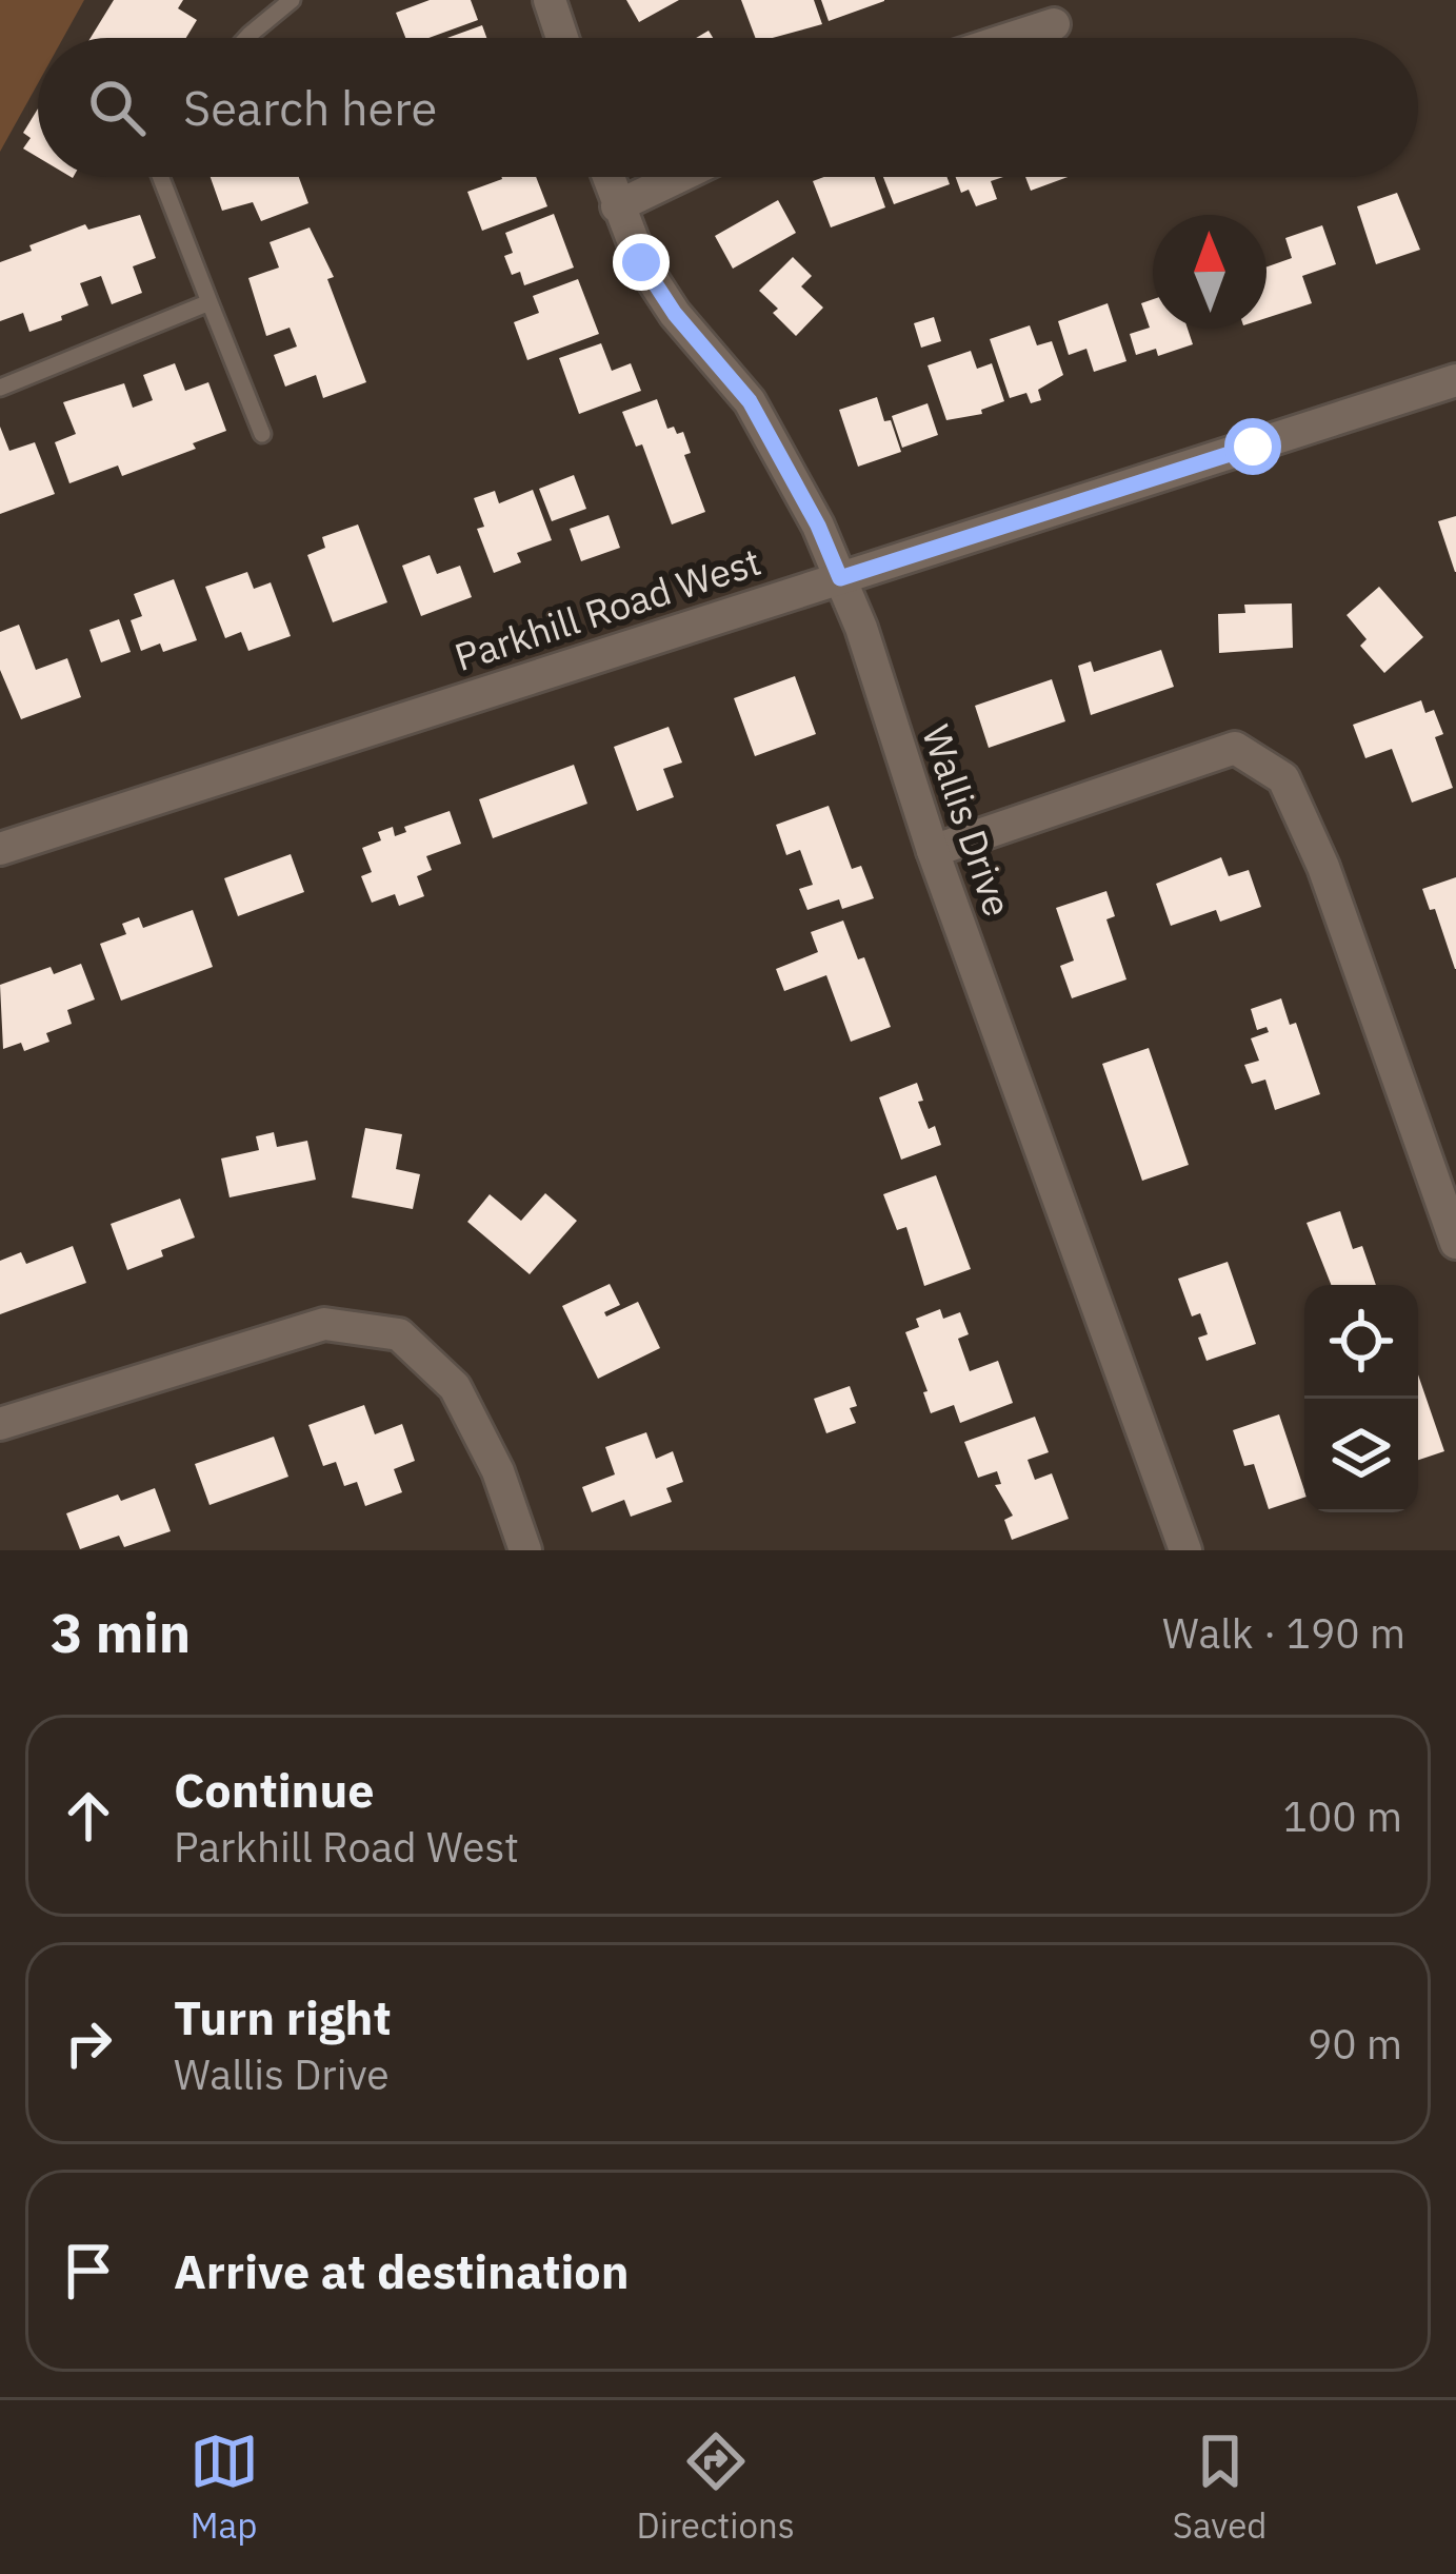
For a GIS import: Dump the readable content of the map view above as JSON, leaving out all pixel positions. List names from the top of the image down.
{
  "streets": {
    "street": ["Parkhill Road West", "Wallis Drive"]
  },
  "crossings": [
    ["Parkhill Road West", "Wallis Drive"]
  ],
  "north": "top",
  "page": {
    "search": "Search here",
    "heading": ["3 min", "Walk · 190 m"],
    "list": [
      ["Continue", "Parkhill Road West", "100 m"],
      ["Turn right", "Wallis Drive", "90 m"],
      "Arrive at destination"
    ],
    "nav": ["Map", "Directions", "Saved"]
  }
}
